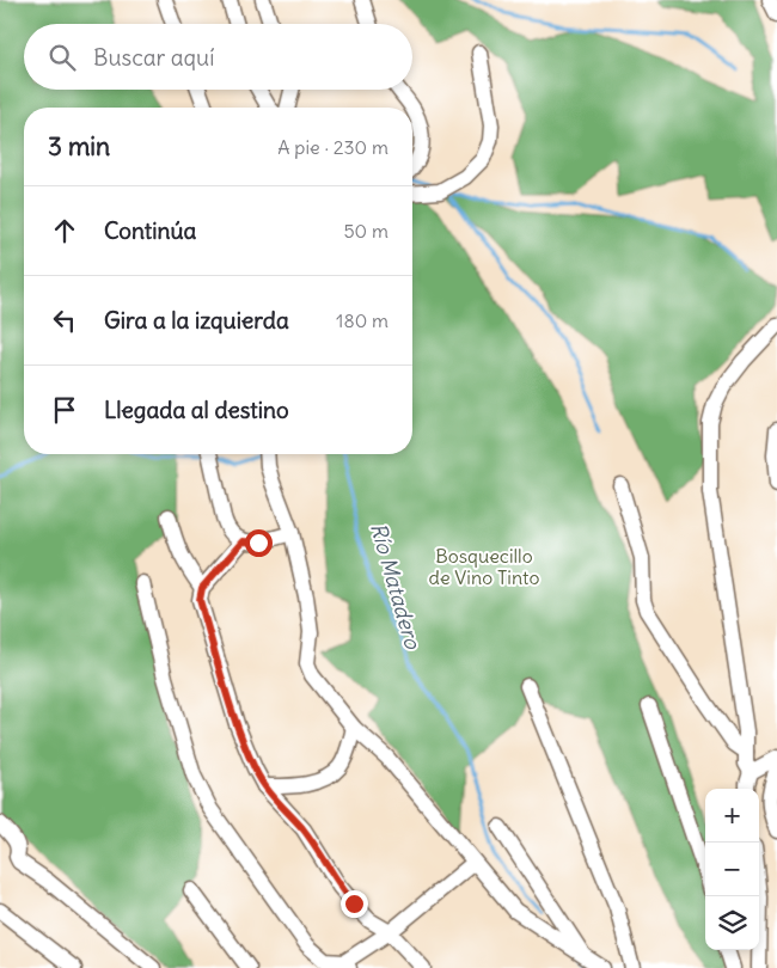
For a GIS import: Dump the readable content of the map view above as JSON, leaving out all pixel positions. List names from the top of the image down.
{
  "water": ["Río Matadero"],
  "parks": ["Bosquecillo de Vino Tinto"],
  "page": {
    "search": "Buscar aquí",
    "heading": ["3 min", "A pie · 230 m"],
    "list": [
      ["Continúa", "50 m"],
      ["Gira a la izquierda", "180 m"],
      "Llegada al destino"
    ],
    "map_buttons": ["+", "−"]
  }
}
